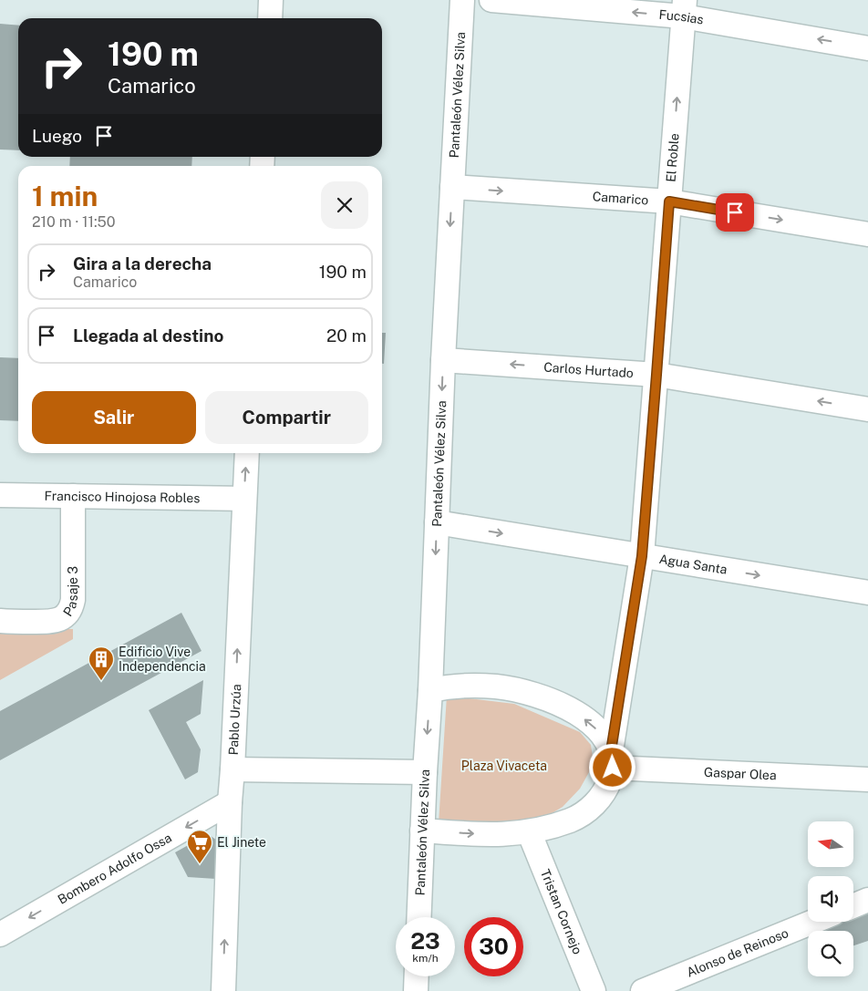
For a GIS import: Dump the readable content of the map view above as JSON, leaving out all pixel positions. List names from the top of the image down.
{
  "streets": {
    "street": [
      "Fucsias",
      "Pantaleón Vélez Silva",
      "El Roble",
      "Camarico",
      "Carlos Hurtado",
      "Francisco Hinojosa Robles",
      "Agua Santa",
      "Pasaje 3",
      "Pablo Urzúa",
      "Gaspar Olea",
      "Bombero Adolfo Ossa",
      "Tristan Cornejo",
      "Alonso de Reinoso"
    ]
  },
  "crossings": [
    ["Fucsias", "El Roble"],
    ["Pantaleón Vélez Silva", "Camarico"],
    ["Pantaleón Vélez Silva", "Carlos Hurtado"],
    ["Pantaleón Vélez Silva", "Agua Santa"],
    ["El Roble", "Camarico"],
    ["El Roble", "Carlos Hurtado"],
    ["El Roble", "Agua Santa"],
    ["El Roble", "Gaspar Olea"],
    ["Francisco Hinojosa Robles", "Pasaje 3"],
    ["Francisco Hinojosa Robles", "Pablo Urzúa"],
    ["Pablo Urzúa", "Bombero Adolfo Ossa"]
  ],
  "one_way": [
    "Fucsias",
    "Pantaleón Vélez Silva",
    "Camarico",
    "Carlos Hurtado",
    "Agua Santa",
    "Pablo Urzúa",
    "Bombero Adolfo Ossa"
  ],
  "parks": ["Plaza Vivaceta"],
  "places": {
    "building": ["Edificio Vive Independencia"],
    "supermarket": ["El Jinete"]
  },
  "north": "left",
  "page": {
    "turn": ["190 m", "Camarico"],
    "then": "Luego",
    "heading": ["1 min", "210 m · 11:50"],
    "list": [
      {
        "name": "Gira a la derecha",
        "note": "Camarico",
        "value": "190 m"
      },
      {
        "name": "Llegada al destino",
        "value": "20 m"
      }
    ],
    "buttons": ["Salir", "Compartir"],
    "speed": "23 km/h",
    "limit": "30"
  }
}
